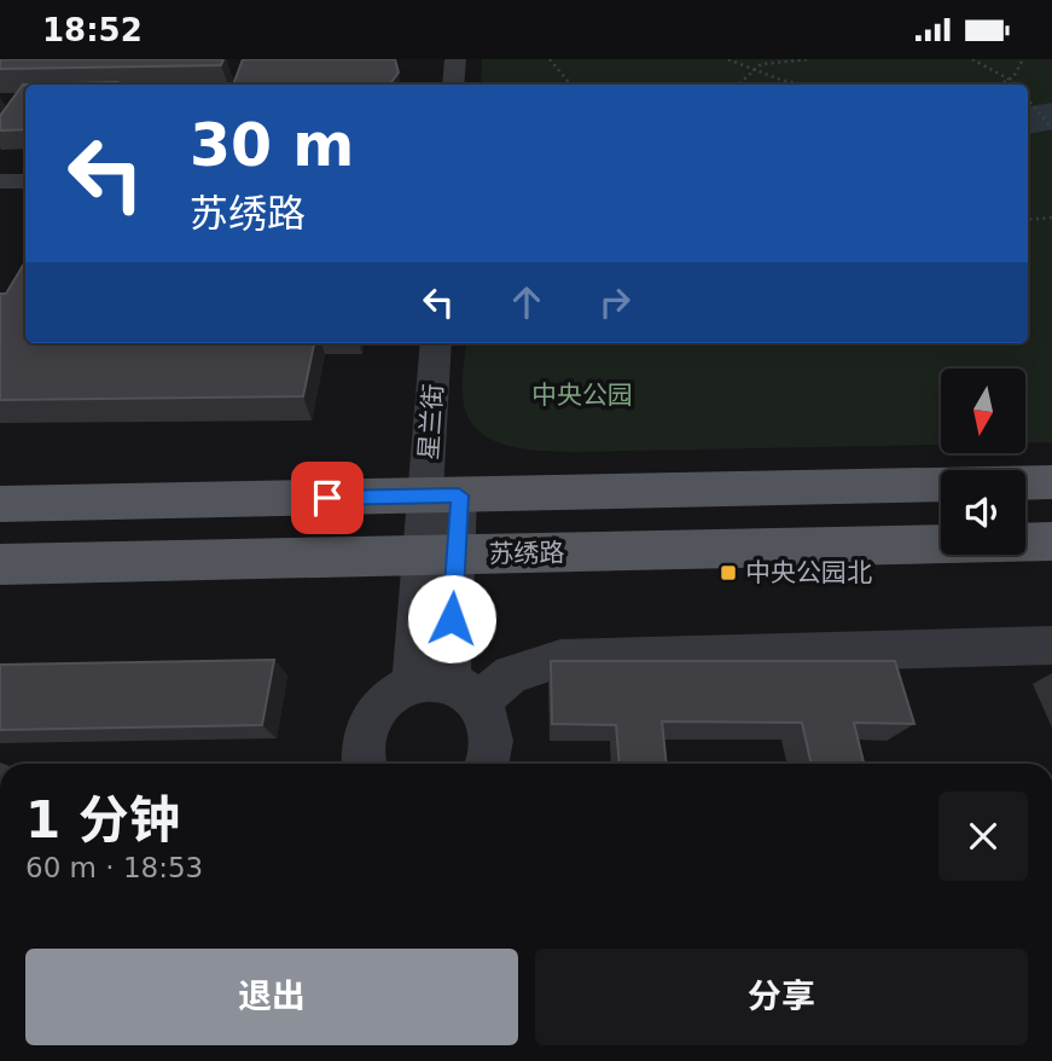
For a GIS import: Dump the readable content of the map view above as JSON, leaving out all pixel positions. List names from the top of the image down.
{
  "streets": {
    "main road": ["苏绣路"],
    "street": ["星兰街"]
  },
  "crossings": [
    ["星兰街", "苏绣路"]
  ],
  "parks": ["中央公园"],
  "places": {
    "transit": ["中央公园北"]
  },
  "north": "bottom",
  "page": {
    "status": "18:52",
    "turn": ["30 m", "苏绣路"],
    "heading": ["1 分钟", "60 m · 18:53"],
    "buttons": ["退出", "分享"]
  }
}
